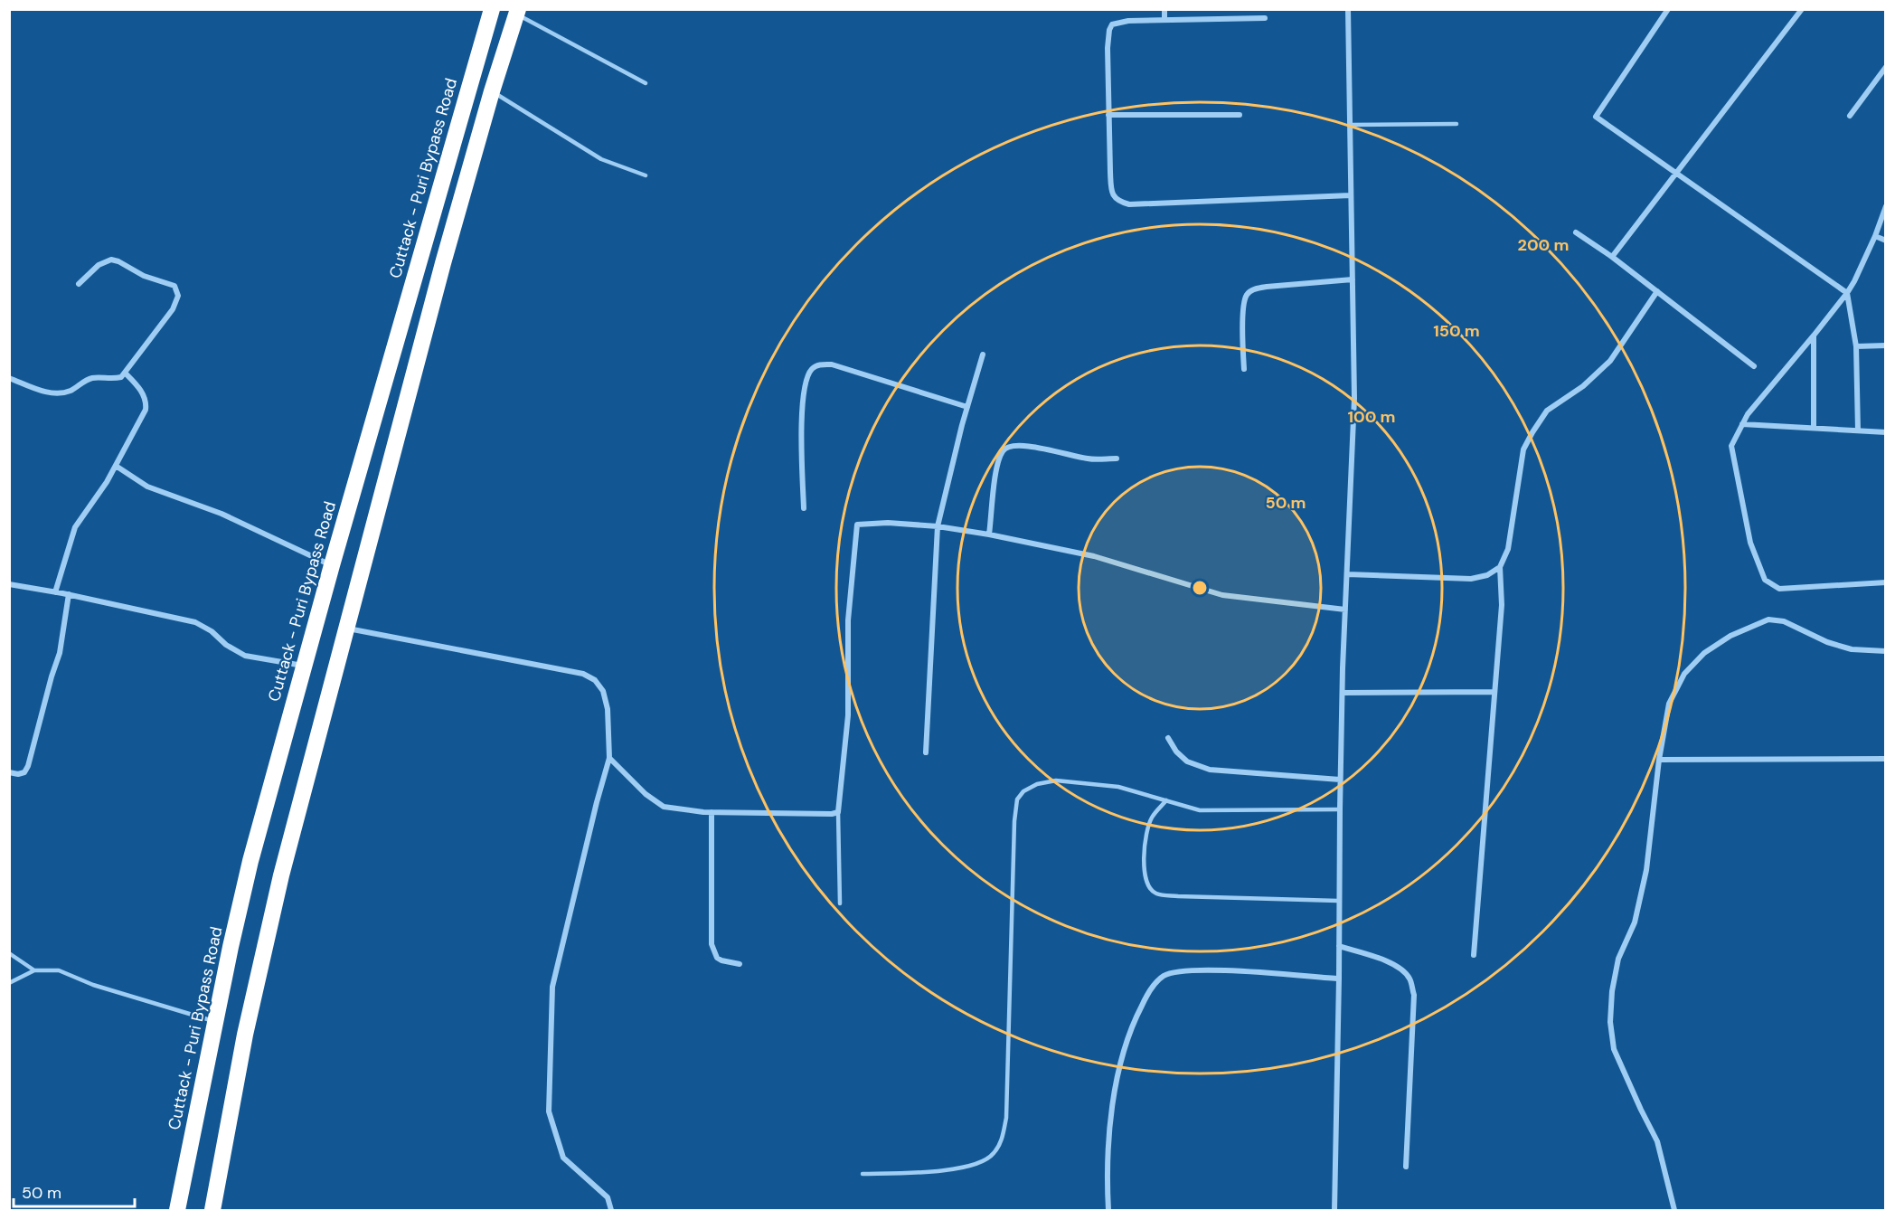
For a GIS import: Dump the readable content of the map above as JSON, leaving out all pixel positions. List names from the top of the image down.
{
  "streets": {
    "highway": ["Cuttack - Puri Bypass Road"]
  },
  "scale_bar": "50 m",
  "rings": [
    "200 m",
    "150 m",
    "100 m",
    "50 m"
  ]
}
